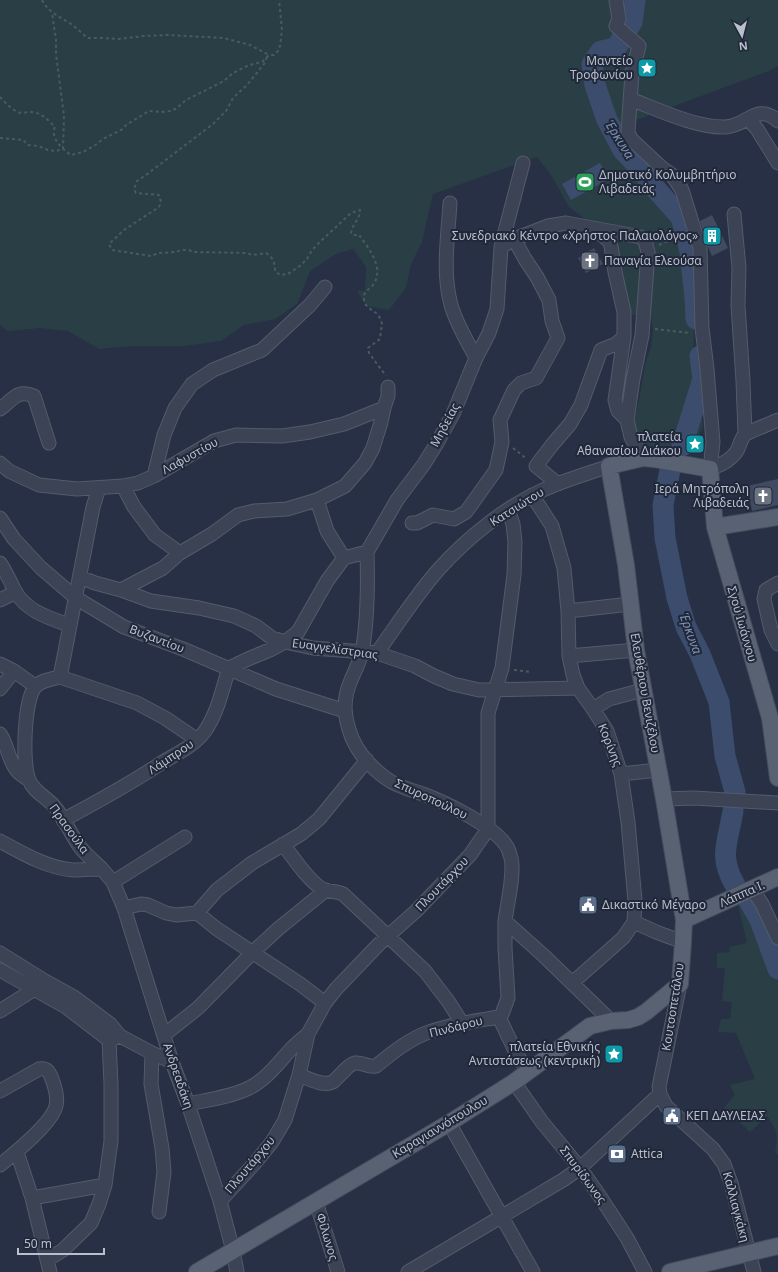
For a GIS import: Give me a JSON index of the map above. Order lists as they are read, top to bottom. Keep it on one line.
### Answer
{"streets":{"main road":["Κατσιώτου","Σγού Ιωάννου","Ελευθέριου Βενιζέλου","Λάππα Ι.","Κουτσοπετάλου","Καραγιαννόπουλου"],"street":["Μηδείας","Λαφυστίου","Βυζαντίου","Ευαγγελίστριας","Κορίνης","Λάμπρου","Σπυροπούλου","Πρασούλα","Πλουτάρχου","Πινδάρου","Ανδρεαδάκη","Σπυρίδωνος","Καλλιαγκάκη","Φίλωνος"]},"crossings":[["Μηδείας","Σπυροπούλου"],["Κατσιώτου","Σγού Ιωάννου"],["Κατσιώτου","Ευαγγελίστριας"],["Κατσιώτου","Ελευθέριου Βενιζέλου"],["Κατσιώτου","Κορίνης"],["Βυζαντίου","Λάμπρου"],["Βυζαντίου","Σπυροπούλου"],["Ευαγγελίστριας","Κορίνης"],["Ευαγγελίστριας","Σπυροπούλου"],["Ελευθέριου Βενιζέλου","Λάππα Ι."],["Ελευθέριου Βενιζέλου","Κουτσοπετάλου"],["Λάμπρου","Πρασούλα"],["Σπυροπούλου","Πλουτάρχου"],["Σπυροπούλου","Πινδάρου"],["Πρασούλα","Ανδρεαδάκη"],["Πλουτάρχου","Πινδάρου"],["Πλουτάρχου","Ανδρεαδάκη"],["Λάππα Ι.","Κουτσοπετάλου"],["Κουτσοπετάλου","Καραγιαννόπουλου"],["Κουτσοπετάλου","Καλλιαγκάκη"],["Πινδάρου","Καραγιαννόπουλου"],["Ανδρεαδάκη","Καραγιαννόπουλου"],["Καραγιαννόπουλου","Σπυρίδωνος"],["Καραγιαννόπουλου","Φίλωνος"]],"water":["Έρκυνα"],"places":{"place":["Μαντείο Τροφωνίου","πλατεία Αθανασίου Διάκου","πλατεία Εθνικής Αντιστάσεως (κεντρική)"],"sports":["Δημοτικό Κολυμβητήριο Λιβαδειάς"],"building":["Συνεδριακό Κέντρο «Χρήστος Παλαιολόγος»"],"church":["Παναγία Ελεούσα","Ιερά Μητρόπολη Λιβαδειάς"],"public building":["Δικαστικό Μέγαρο","ΚΕΠ ΔΑΥΛΕΙΑΣ"],"bank":["Attica"]},"scale_bar":"50 m","north":"bottom"}
